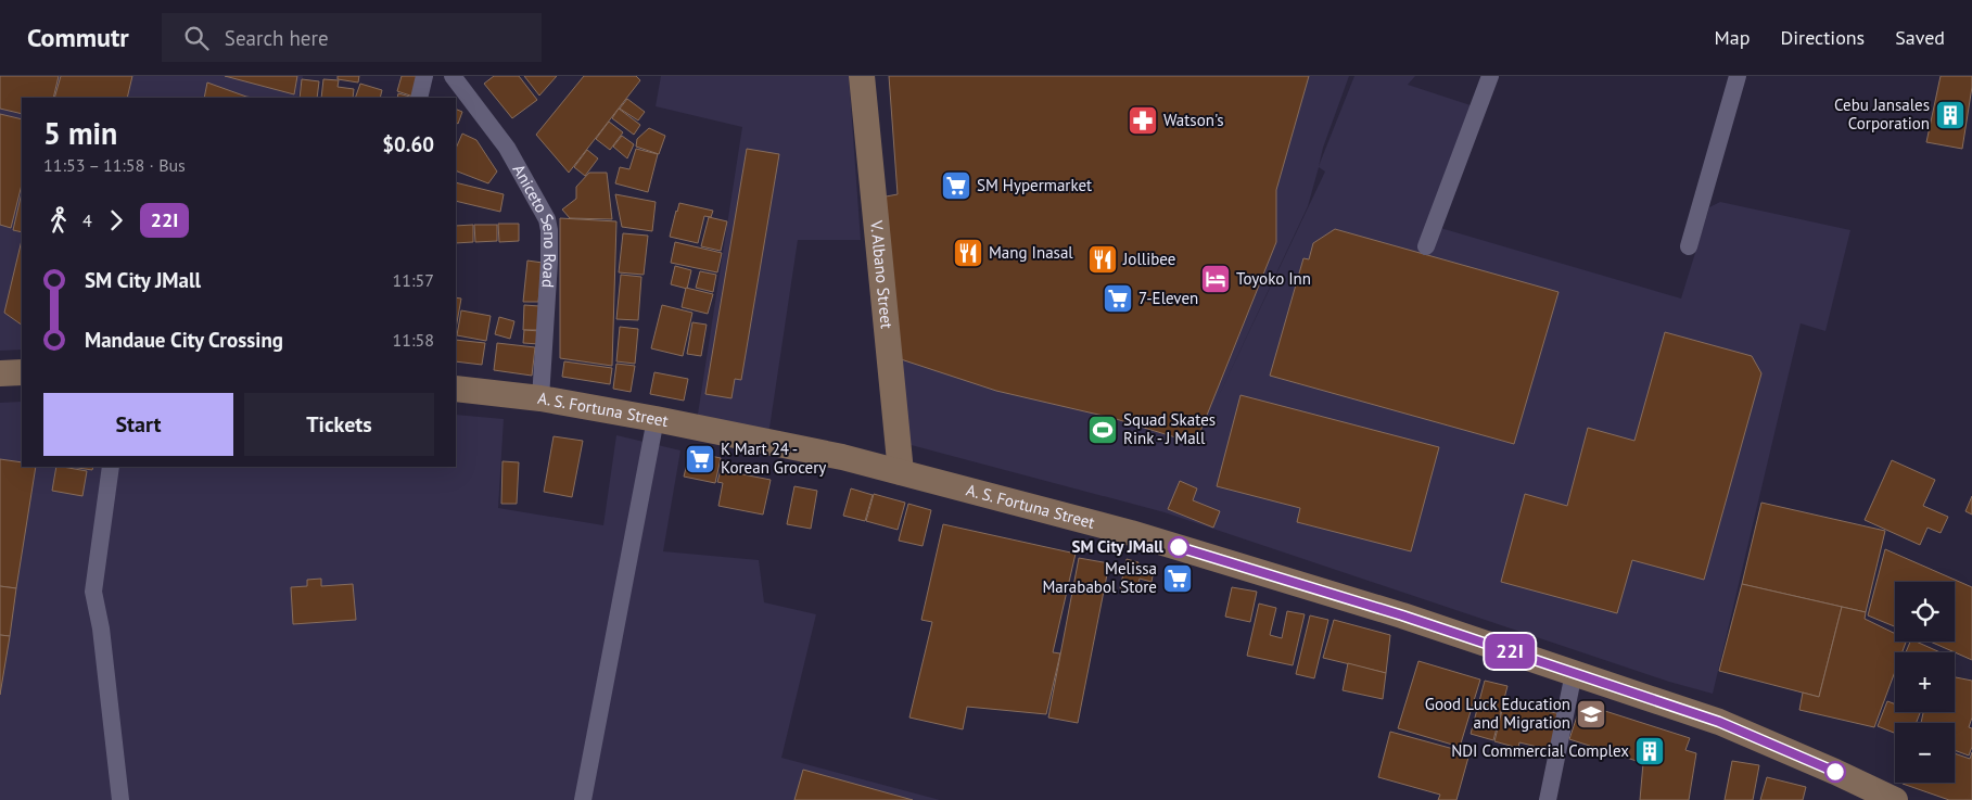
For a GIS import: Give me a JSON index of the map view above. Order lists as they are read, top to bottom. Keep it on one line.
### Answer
{"streets":{"main road":["V. Albano Street","A. S. Fortuna Street"],"street":["Aniceto Seno Road"]},"crossings":[["Aniceto Seno Road","A. S. Fortuna Street"],["V. Albano Street","A. S. Fortuna Street"]],"places":{"building":["Cebu Jansales Corporation","NDI Commercial Complex"],"pharmacy":["Watson's"],"supermarket":["SM Hypermarket","7-Eleven","K Mart 24 - Korean Grocery","Melissa Marababol Store"],"restaurant":["Mang Inasal","Jollibee"],"hotel":["Toyoko Inn"],"sports":["Squad Skates Rink - J Mall"],"other":["SM City JMall"],"school or university":["Good Luck Education and Migration"]},"lines":["bus line 22I"],"page":{"header":"Commutr","search":"Search here","nav":["Map","Directions","Saved"],"on_map":"22I","heading":["5 min","11:53 – 11:58 · Bus","$0.60"],"legs":["4","22I"],"list":[{"name":"SM City JMall","value":"11:57"},{"name":"Mandaue City Crossing","value":"11:58"}],"buttons":["Start","Tickets"],"map_buttons":["+","−"]}}
